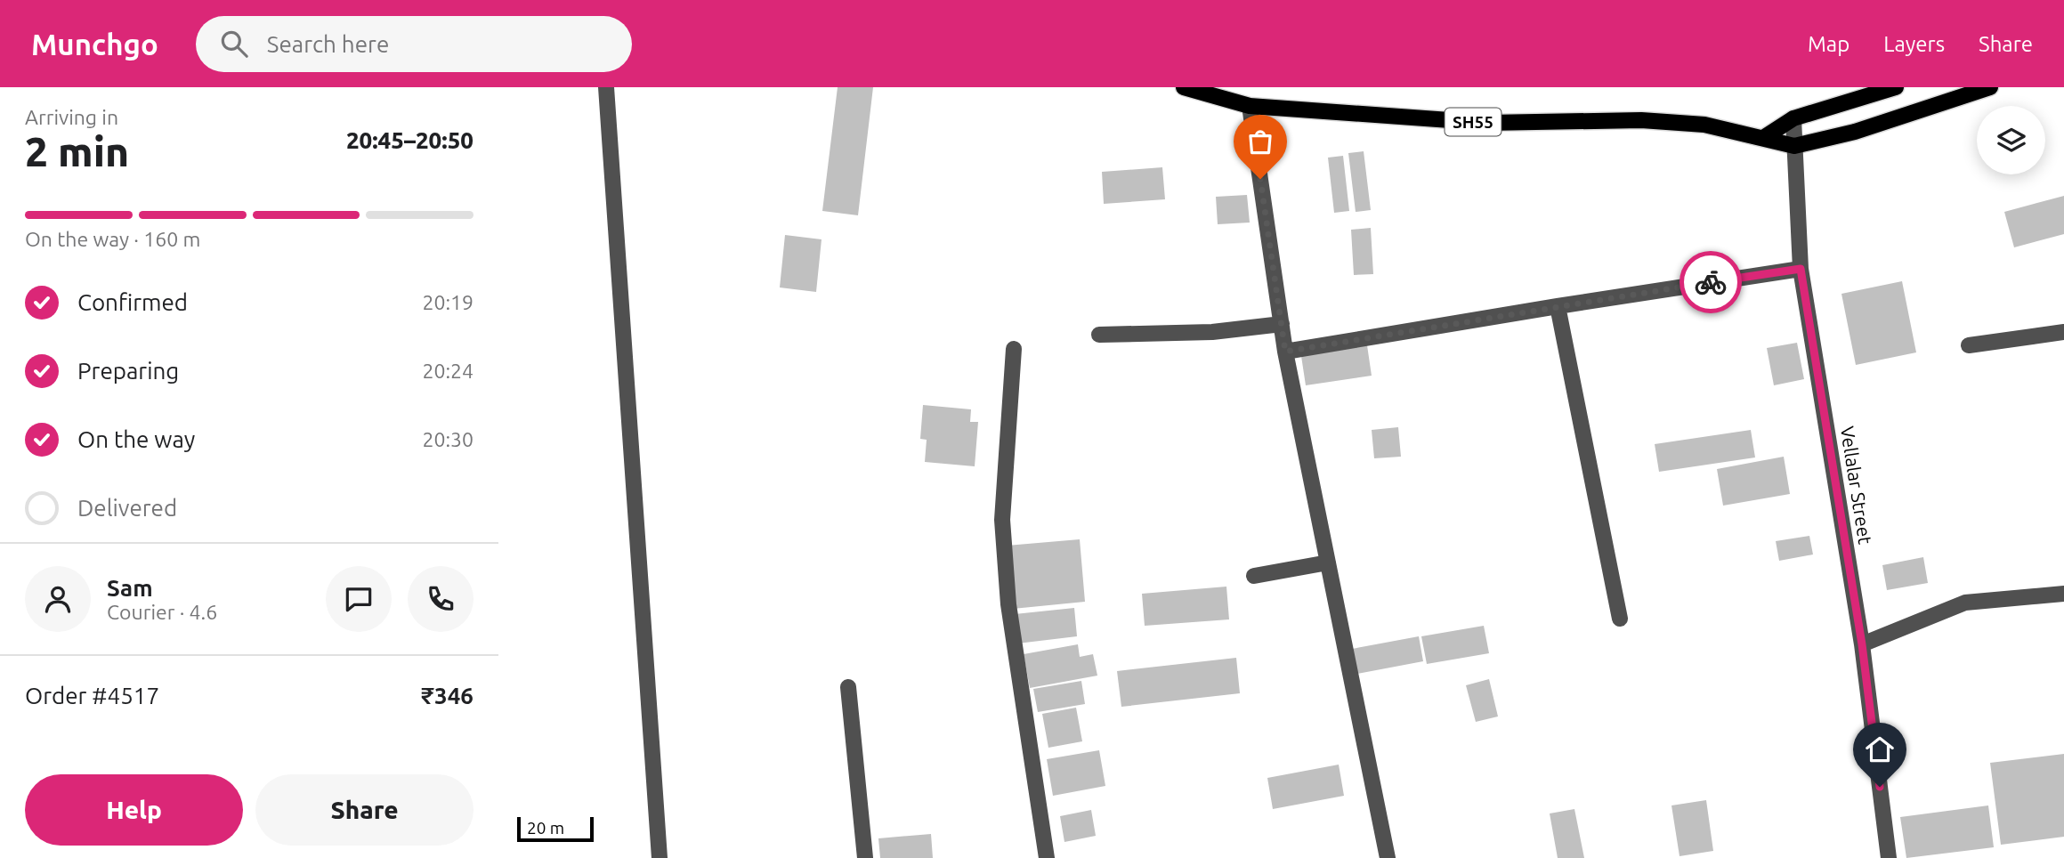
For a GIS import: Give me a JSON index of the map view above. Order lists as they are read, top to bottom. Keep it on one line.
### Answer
{"streets":{"main road":["SH55"],"street":["Vellalar Street"]},"crossings":[["SH55","Vellalar Street"]],"scale_bar":"20 m","page":{"header":"Munchgo","search":"Search here","nav":["Map","Layers","Share"],"heading":["2 min","Arriving in","20:45–20:50"],"panel":["Sam","Courier · 4.6","Order #4517","₹346"],"bar":"On the way · 160 m","list":[["Confirmed","20:19"],["Preparing","20:24"],["On the way","20:30"],"Delivered"],"buttons":["Help","Share"],"scale":"20 m"}}
